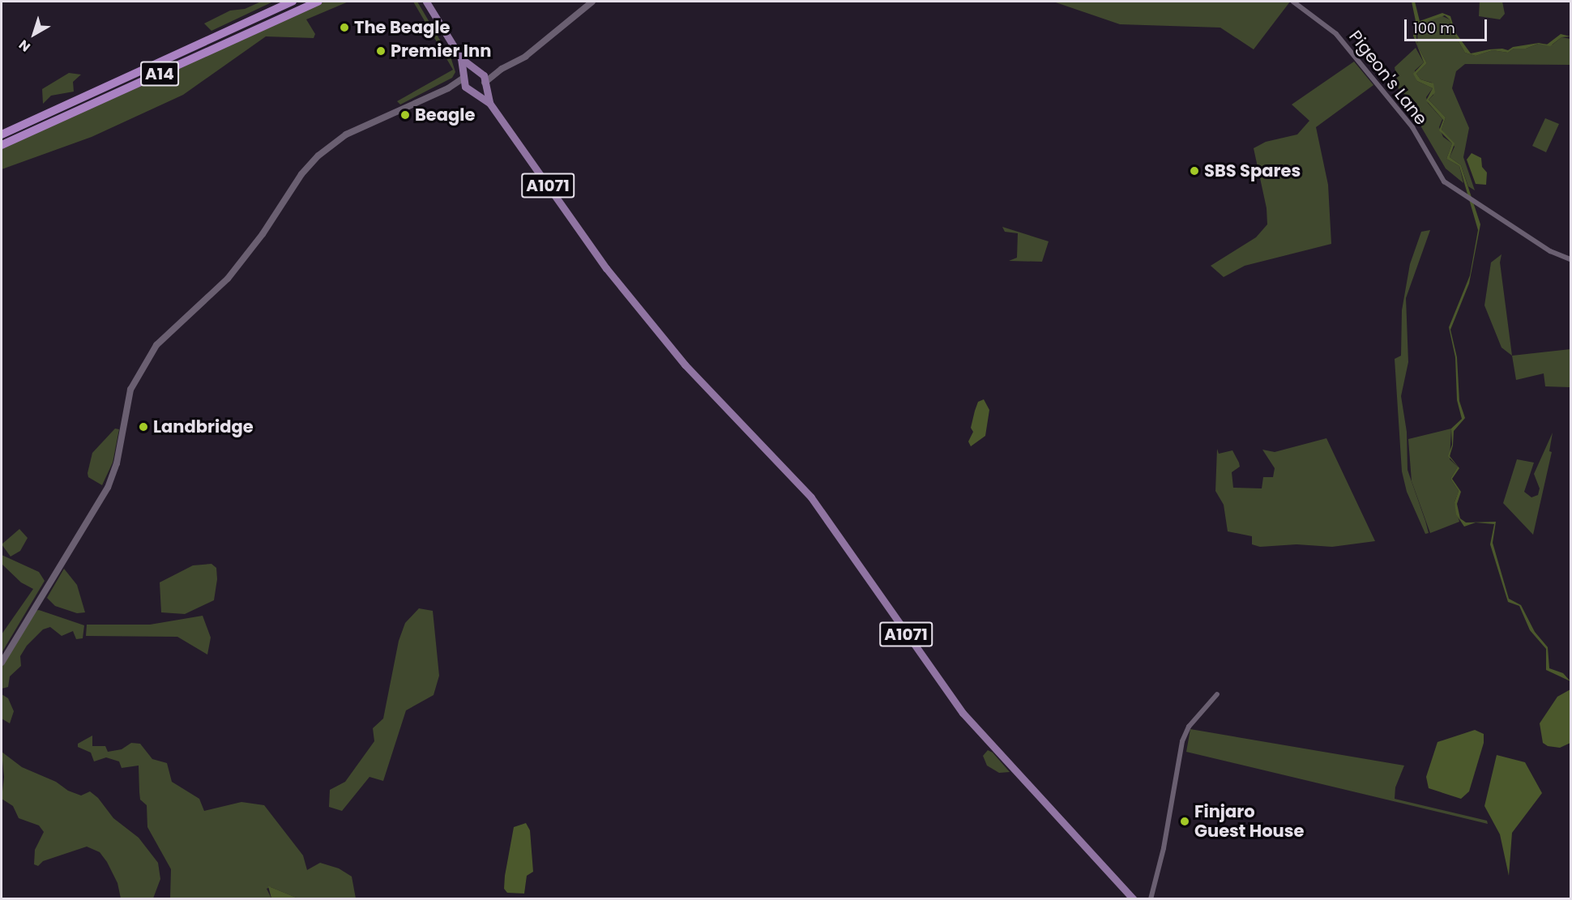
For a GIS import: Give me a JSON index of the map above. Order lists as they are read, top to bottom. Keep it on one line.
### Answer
{"streets":{"highway":["A14"],"main road":["A1071"],"street":["Pigeon's Lane"]},"places":["The Beagle","Premier Inn","Beagle","SBS Spares","Landbridge","Finjaro Guest House"],"scale_bar":"100 m","north":"bottom left"}
